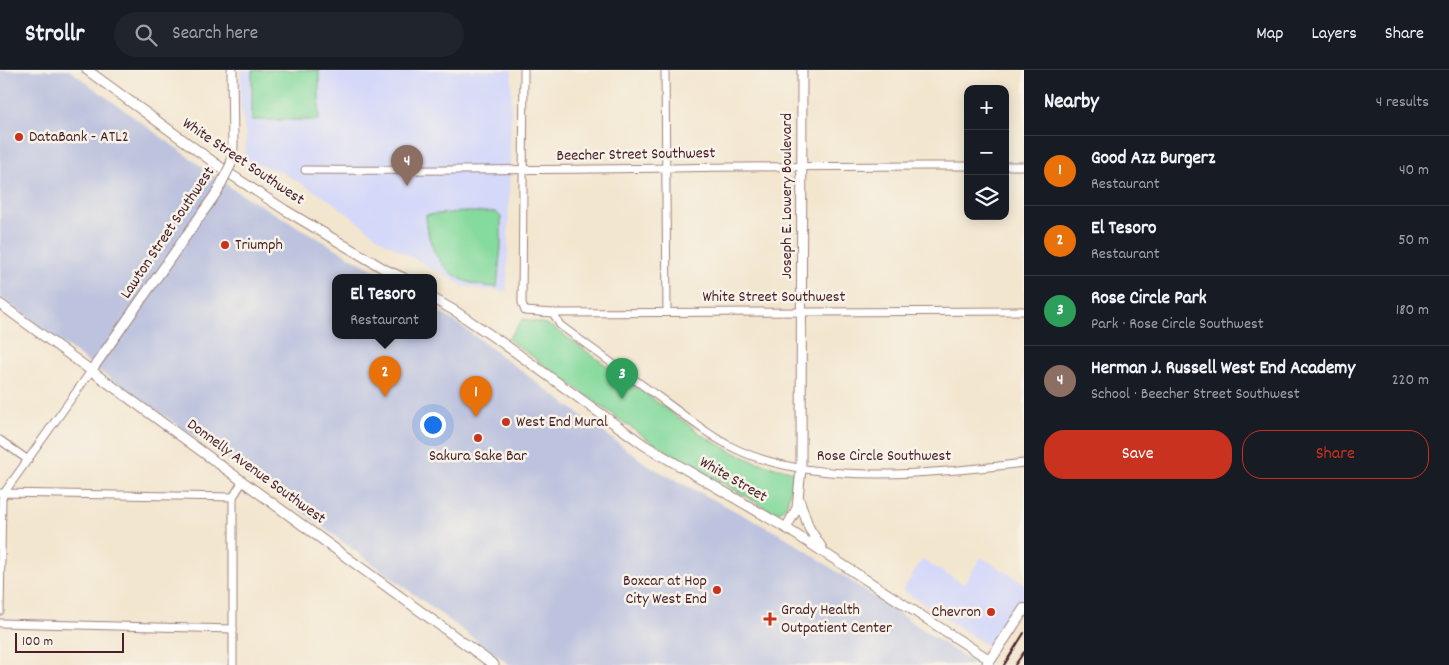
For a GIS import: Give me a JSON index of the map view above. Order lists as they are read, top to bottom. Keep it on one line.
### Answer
{"streets":{"street":["Beecher Street Southwest","White Street Southwest","Joseph E. Lowery Boulevard","Lawton Street Southwest","Rose Circle Southwest","Donnelly Avenue Southwest","White Street"]},"crossings":[["Beecher Street Southwest","White Street Southwest"],["Beecher Street Southwest","Joseph E. Lowery Boulevard"],["White Street Southwest","Joseph E. Lowery Boulevard"],["White Street Southwest","Rose Circle Southwest"],["Joseph E. Lowery Boulevard","Rose Circle Southwest"],["Joseph E. Lowery Boulevard","White Street"],["Lawton Street Southwest","Donnelly Avenue Southwest"]],"places":{"other":["DataBank - ATL2","Triumph","West End Mural","Sakura Sake Bar","Boxcar at Hop City West End","Chevron"],"health":["Grady Health Outpatient Center"]},"scale_bar":"100 m","page":{"header":"Strollr","search":"Search here","nav":["Map","Layers","Share"],"heading":["Nearby","4 results"],"map_buttons":["+","−"],"list":[{"mark":"1","name":"Good Azz Burgerz","note":"Restaurant","value":"40 m"},{"mark":"2","name":"El Tesoro","note":"Restaurant","value":"50 m"},{"mark":"3","name":"Rose Circle Park","note":"Park · Rose Circle Southwest","value":"180 m"},{"mark":"4","name":"Herman J. Russell West End Academy","note":"School · Beecher Street Southwest","value":"220 m"}],"pins":["4","2","3","1"],"popup":["El Tesoro","Restaurant"],"buttons":["Save","Share"],"scale":"100 m"}}
